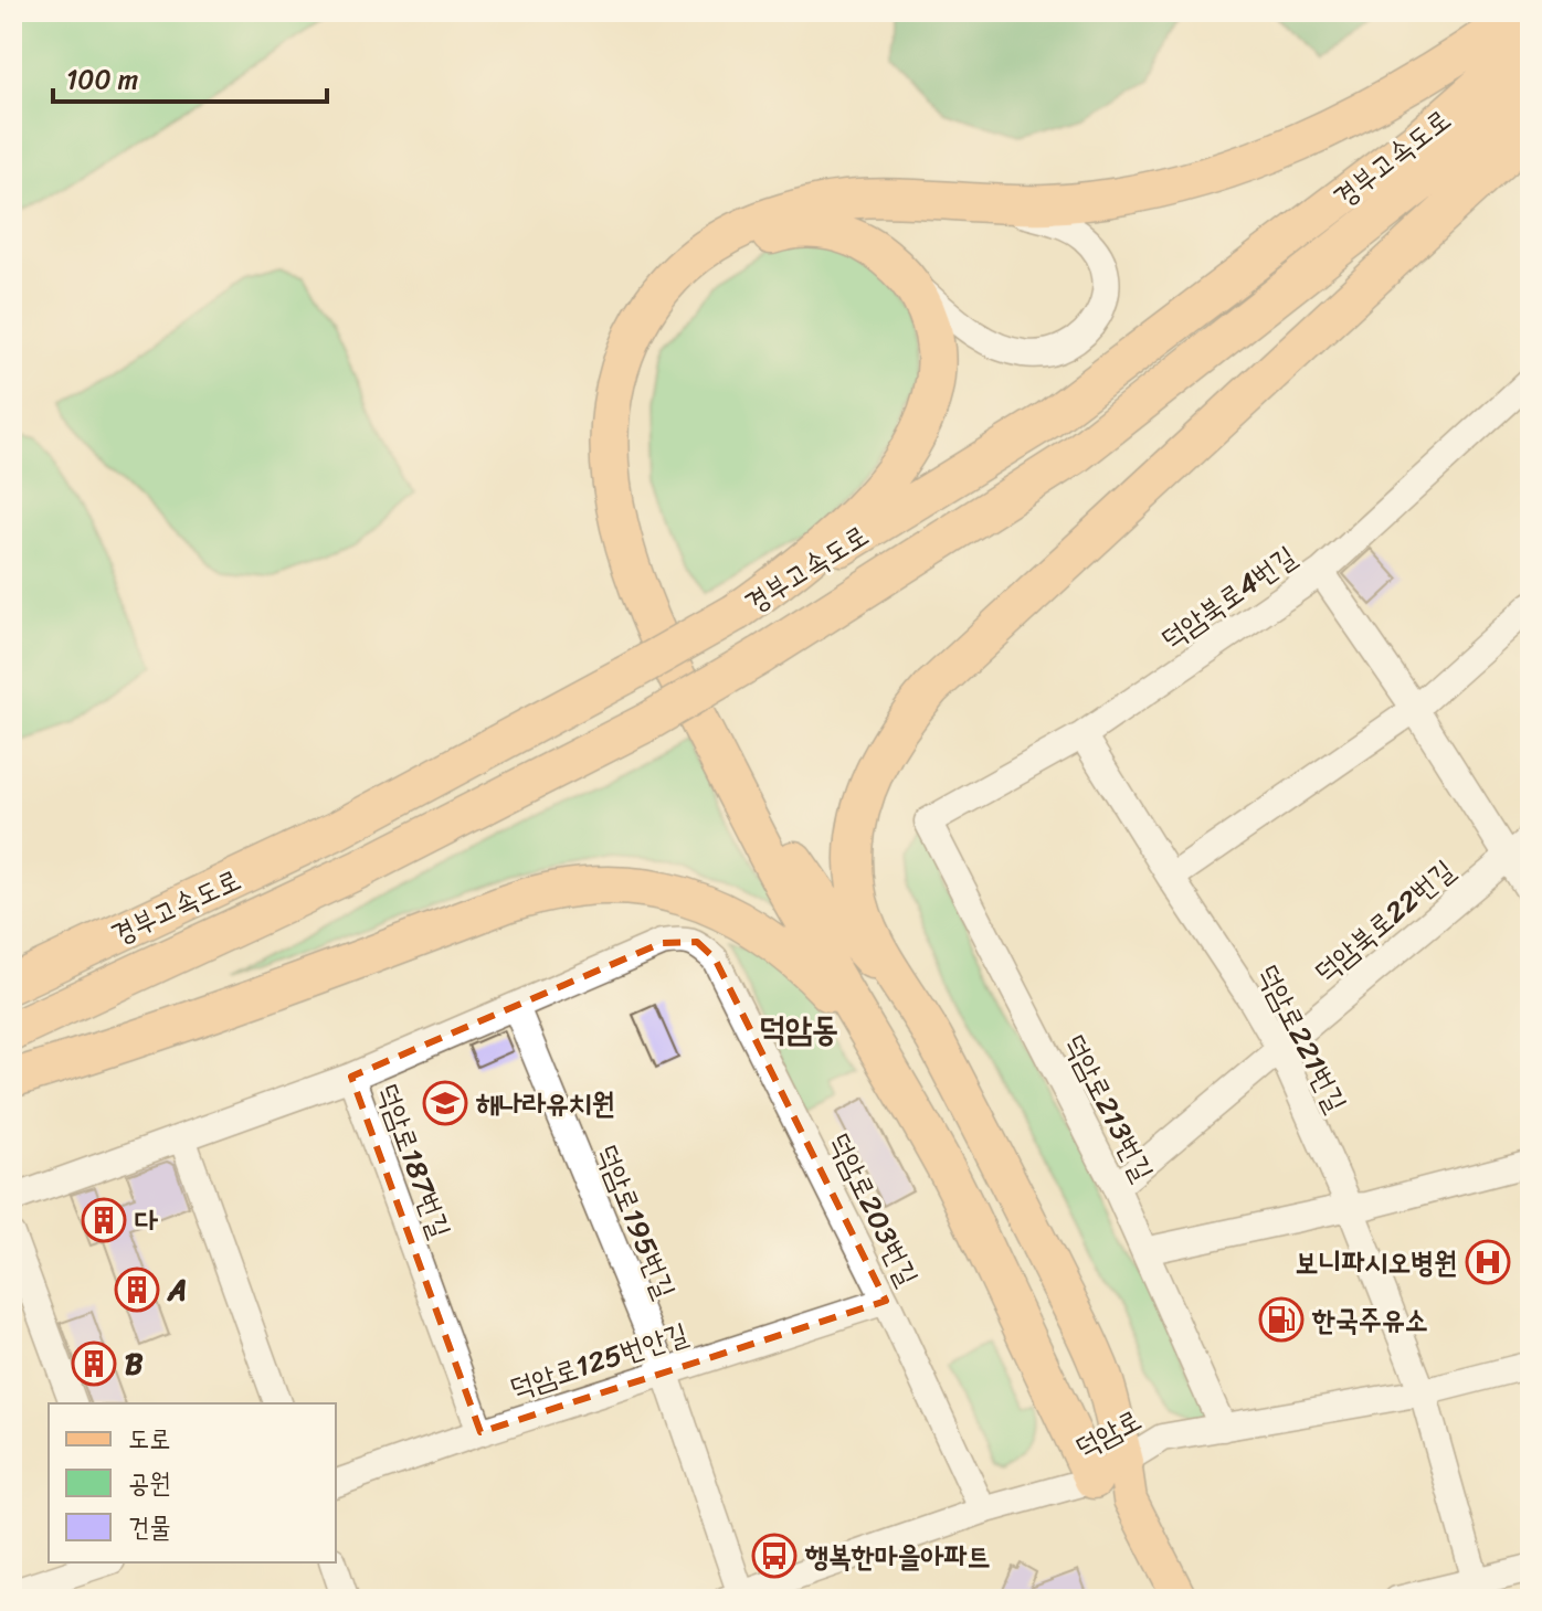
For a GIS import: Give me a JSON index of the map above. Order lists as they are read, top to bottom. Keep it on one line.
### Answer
{"streets":{"highway":["경부고속도로"],"street":["덕암북로4번길","덕암북로22번길","덕암로221번길","덕암로213번길","덕암로187번길","덕암로203번길","덕암로195번길","덕암로125번안길","덕암로"]},"crossings":[["덕암북로4번길","덕암로221번길"],["덕암북로4번길","덕암로213번길"],["덕암북로22번길","덕암로221번길"],["덕암북로22번길","덕암로213번길"],["덕암로221번길","덕암로"],["덕암로213번길","덕암로"],["덕암로187번길","덕암로203번길"],["덕암로187번길","덕암로195번길"],["덕암로187번길","덕암로125번안길"],["덕암로203번길","덕암로195번길"],["덕암로203번길","덕암로125번안길"],["덕암로203번길","덕암로"],["덕암로195번길","덕암로125번안길"],["덕암로195번길","덕암로"]],"districts":["덕암동"],"places":{"school or university":["해나라유치원"],"building":["다","A","B"],"hospital":["보니파시오병원"],"fuel station":["한국주유소"],"bus stop":["행복한마을아파트"]},"legend":["도로","공원","건물"],"scale_bar":"100 m"}
